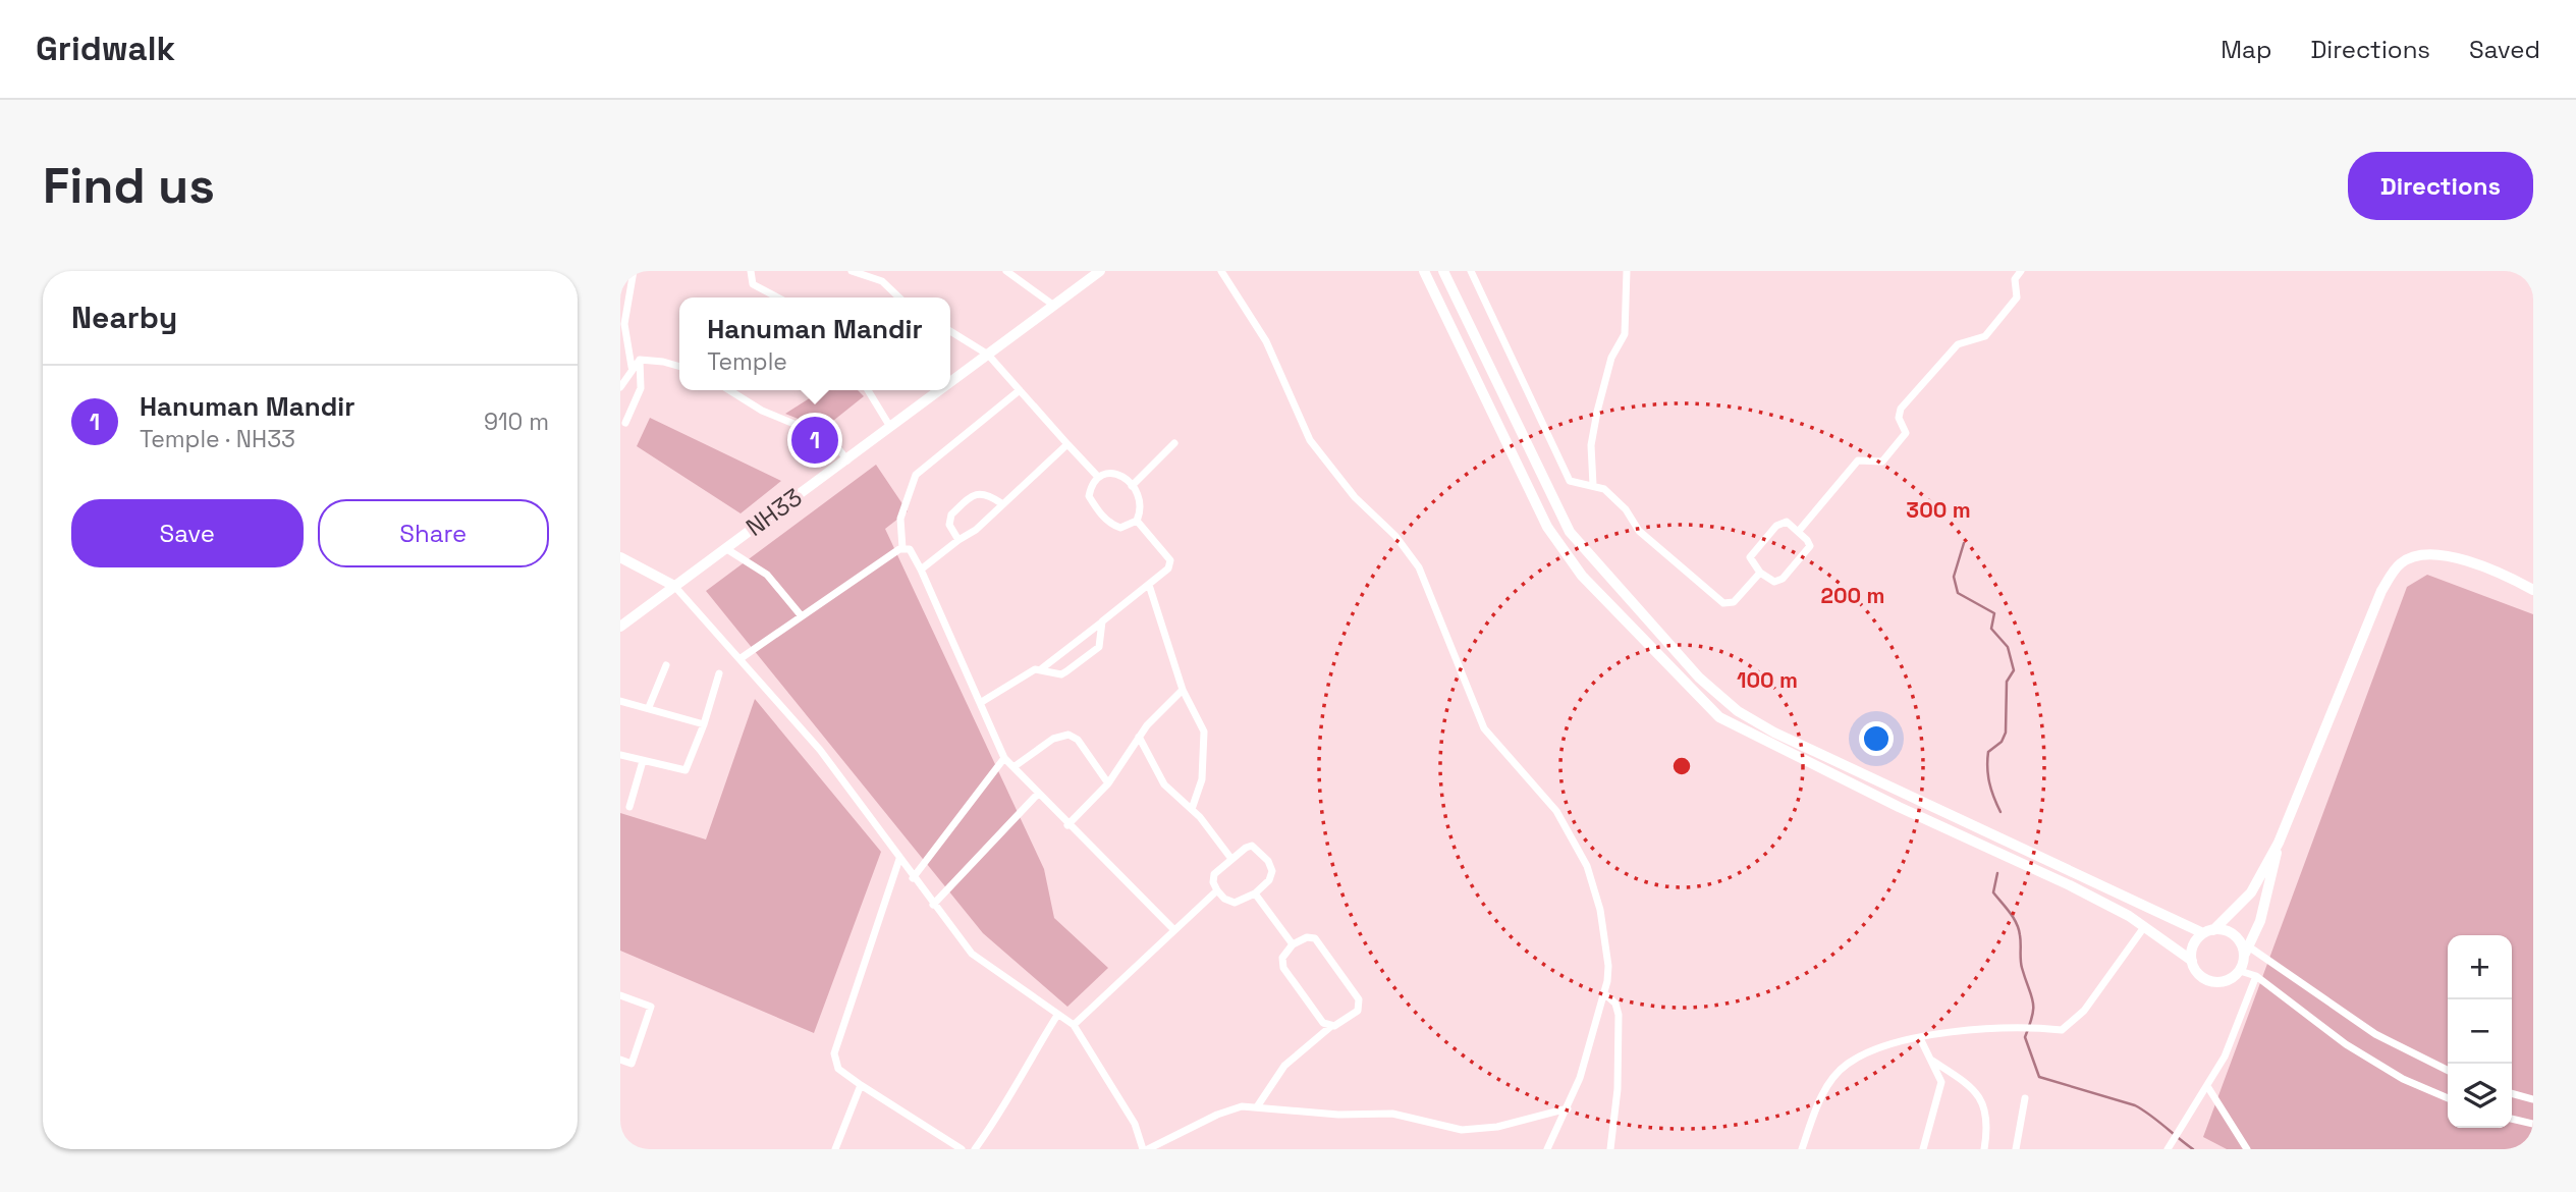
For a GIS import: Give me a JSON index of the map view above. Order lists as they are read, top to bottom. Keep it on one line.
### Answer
{"streets":{"main road":["NH33"]},"page":{"header":"Gridwalk","nav":["Map","Directions","Saved"],"buttons":["Directions",["Save","Share"]],"title":"Find us","heading":"Nearby","popup":["Hanuman Mandir","Temple"],"list":[{"mark":"1","name":"Hanuman Mandir","note":"Temple · NH33","value":"910 m"}],"pins":"1","map_buttons":["+","−"]},"rings":["300 m","200 m","100 m"]}
